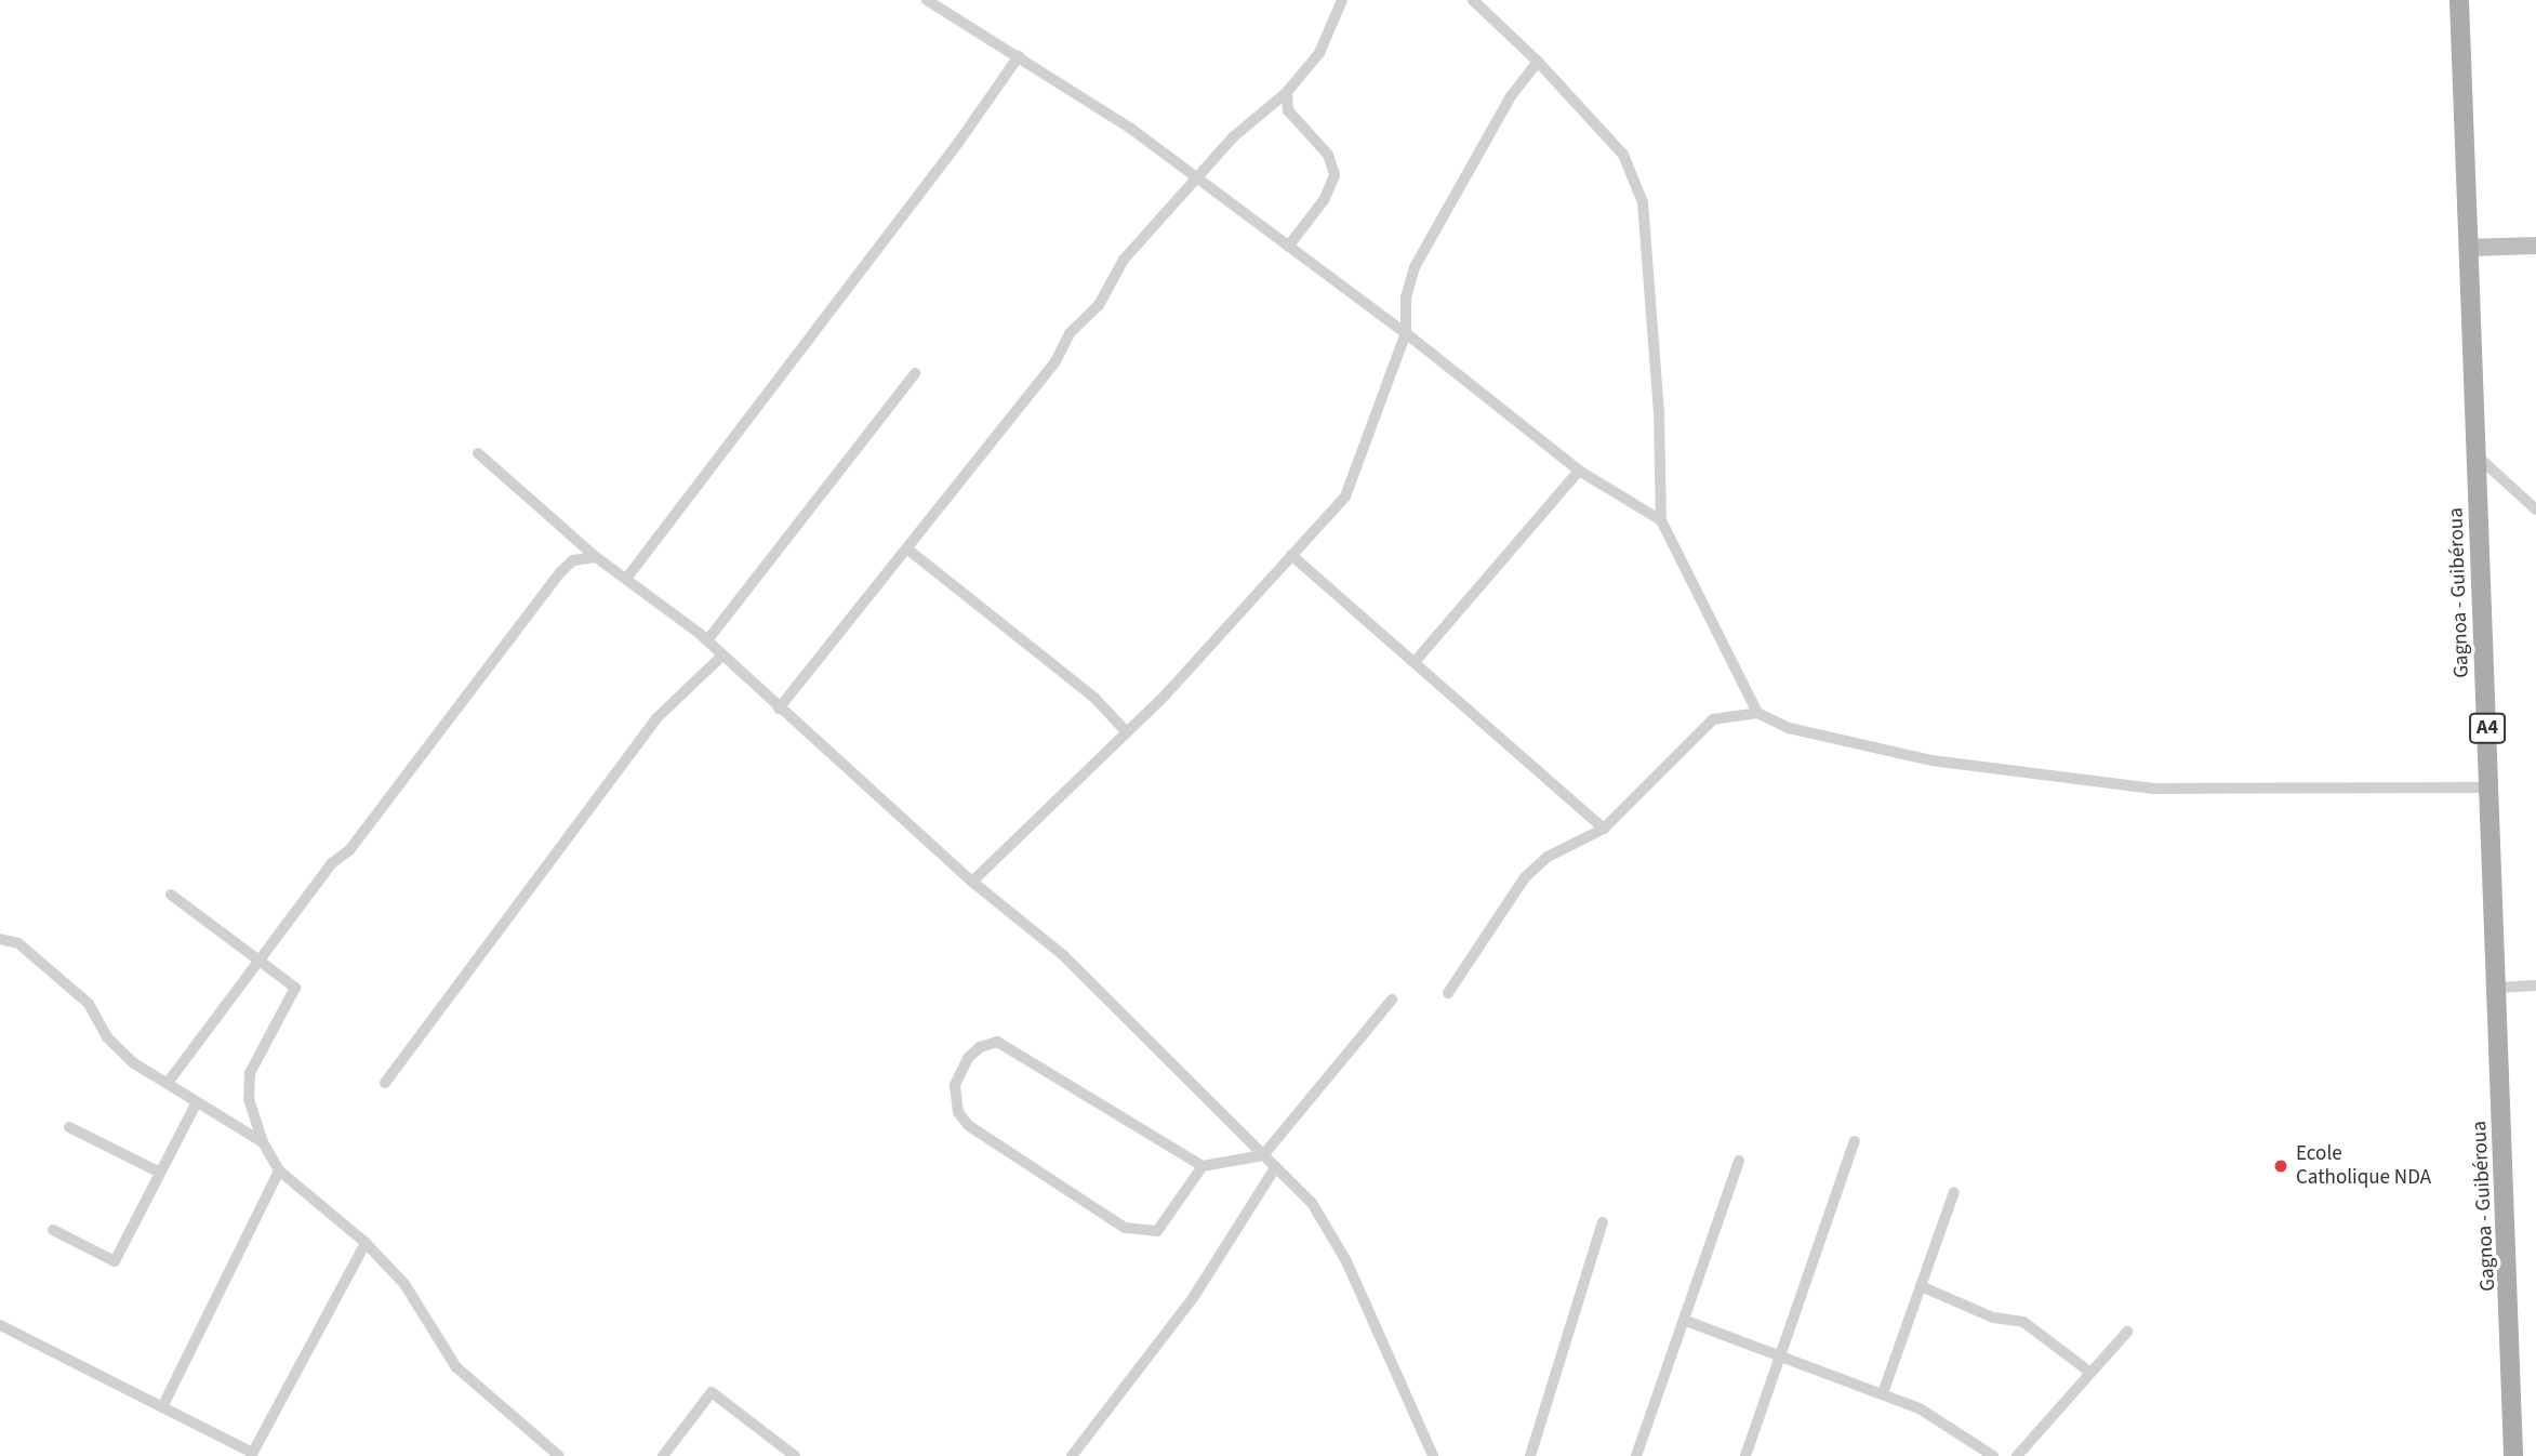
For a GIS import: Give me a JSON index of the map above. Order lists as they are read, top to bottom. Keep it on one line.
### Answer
{"streets":{"main road":["Gagnoa - Guibéroua","A4"]},"places":["Ecole Catholique NDA"]}
